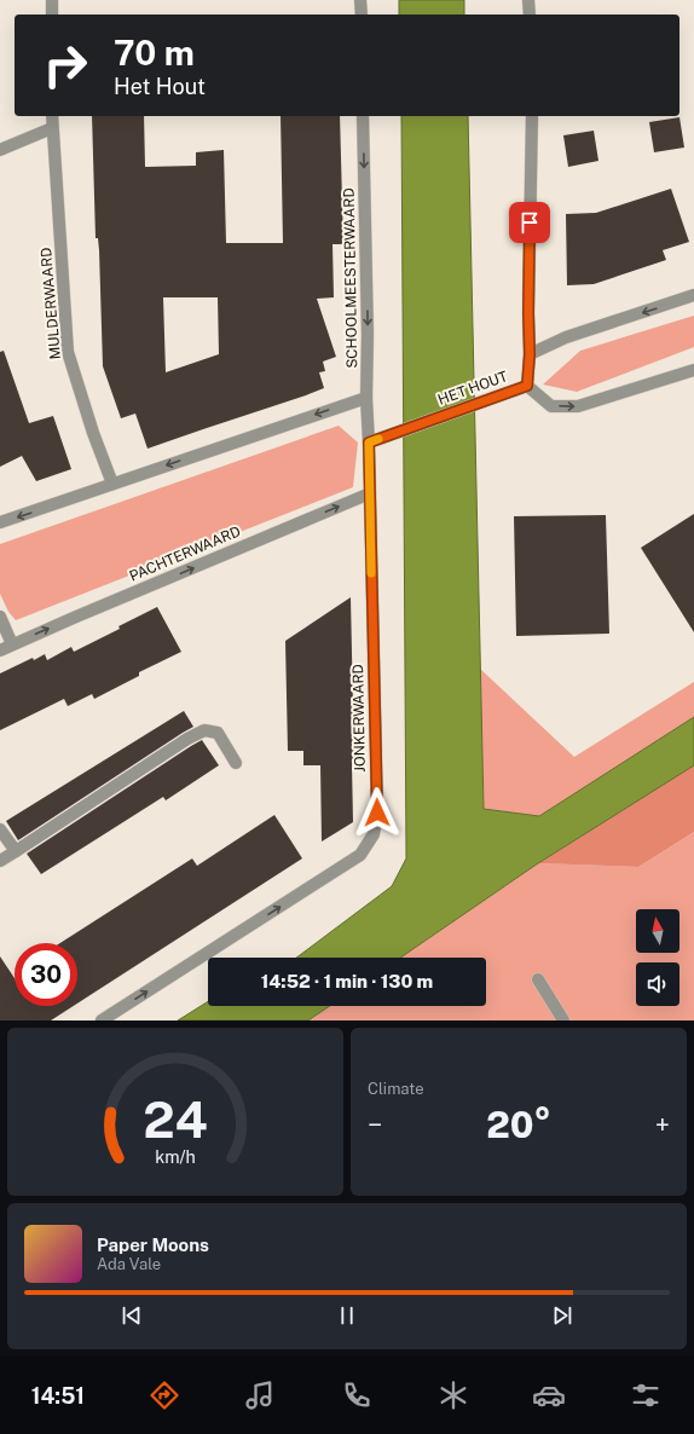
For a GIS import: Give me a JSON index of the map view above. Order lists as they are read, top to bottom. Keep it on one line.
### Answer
{"streets":{"street":["SCHOOLMEESTERWAARD","MULDERWAARD","HET HOUT","PACHTERWAARD","JONKERWAARD"]},"crossings":[["SCHOOLMEESTERWAARD","HET HOUT"],["SCHOOLMEESTERWAARD","JONKERWAARD"],["HET HOUT","JONKERWAARD"],["PACHTERWAARD","JONKERWAARD"]],"one_way":["SCHOOLMEESTERWAARD","JONKERWAARD"],"north":"top","page":{"turn":["70 m","Het Hout"],"limit":"30","trip":"14:52 · 1 min · 130 m","tile":"Climate","heat":["−","20°","+"],"song":["Paper Moons","Ada Vale"],"tabs":"14:51","gauge":["24","km/h"]}}
